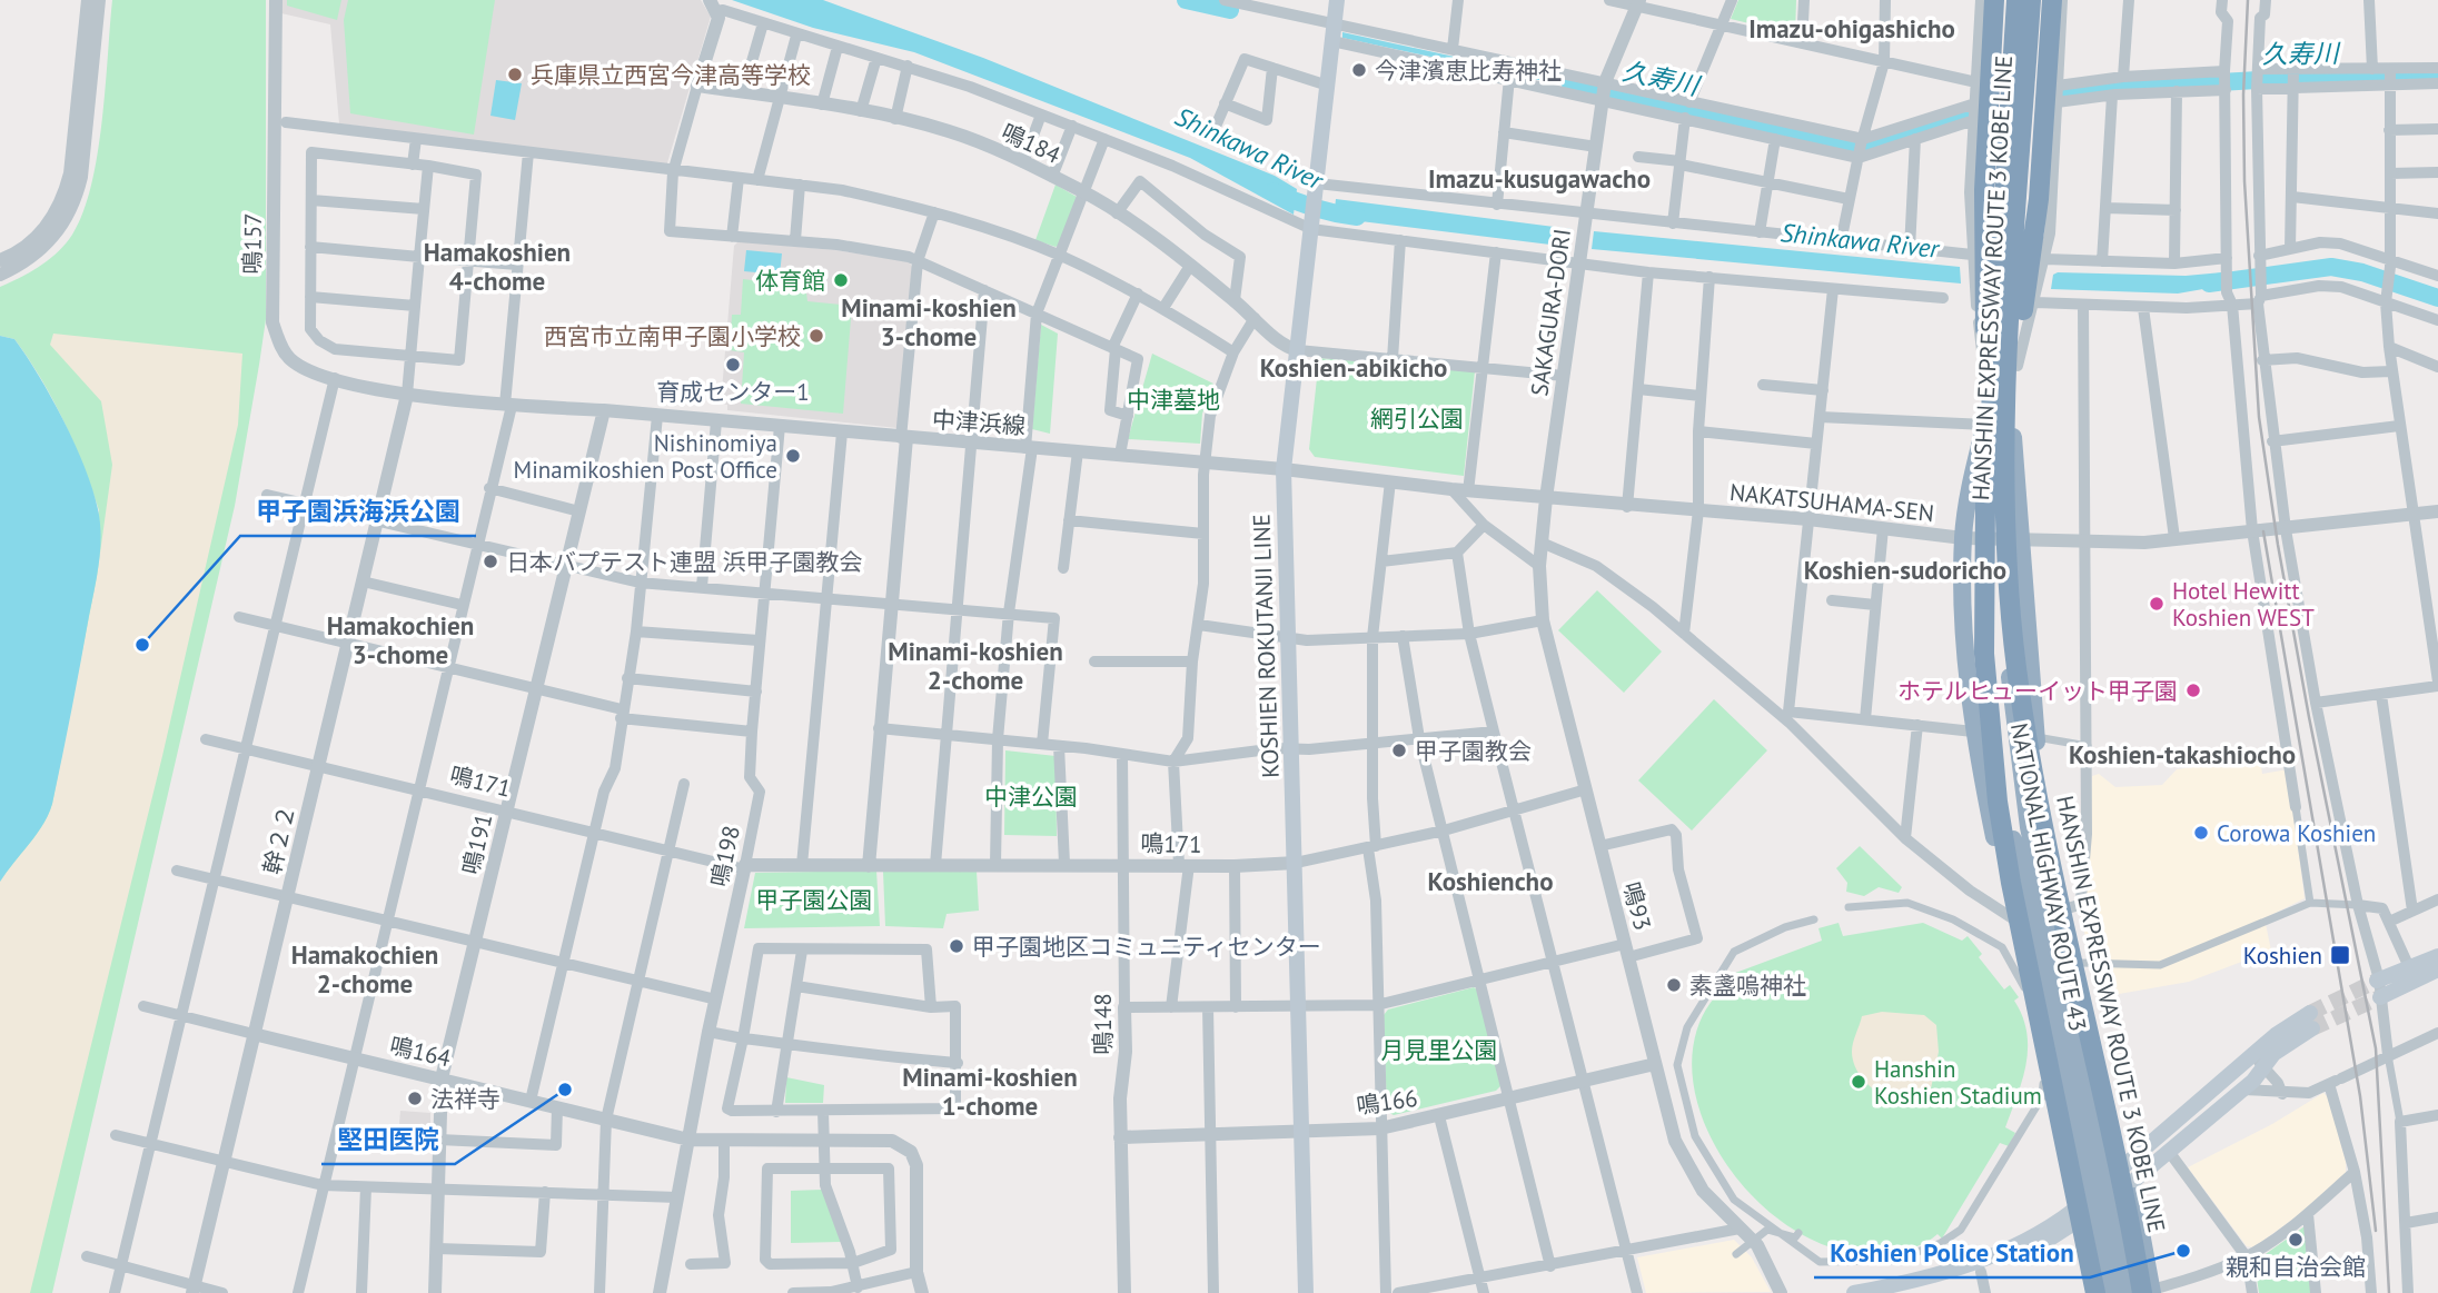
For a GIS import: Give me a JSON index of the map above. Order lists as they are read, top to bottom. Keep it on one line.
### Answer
{"streets":{"highway":["HANSHIN EXPRESSWAY ROUTE 3 KOBE LINE","NATIONAL HIGHWAY ROUTE 43"],"main road":["KOSHIEN ROKUTANJI LINE"],"street":["鳴184","鳴157","SAKAGURA-DORI","中津浜線","NAKATSUHAMA-SEN","鳴171","幹２２","鳴191","鳴198","鳴93","鳴148","鳴164","鳴166"]},"crossings":[["鳴184","KOSHIEN ROKUTANJI LINE"],["鳴157","中津浜線"],["鳴157","幹２２"],["SAKAGURA-DORI","中津浜線"],["SAKAGURA-DORI","NAKATSUHAMA-SEN"],["SAKAGURA-DORI","鳴93"],["中津浜線","NAKATSUHAMA-SEN"],["中津浜線","KOSHIEN ROKUTANJI LINE"],["中津浜線","幹２２"],["中津浜線","鳴191"],["中津浜線","鳴198"],["中津浜線","鳴93"],["NAKATSUHAMA-SEN","NATIONAL HIGHWAY ROUTE 43"],["NAKATSUHAMA-SEN","鳴93"],["KOSHIEN ROKUTANJI LINE","鳴171"],["KOSHIEN ROKUTANJI LINE","鳴166"],["鳴171","幹２２"],["鳴171","鳴191"],["鳴171","鳴198"],["鳴171","鳴93"],["鳴171","鳴148"],["幹２２","鳴164"],["鳴191","鳴164"],["鳴198","鳴164"],["鳴93","鳴166"],["鳴148","鳴166"]],"districts":["Imazu-ohigashicho","Imazu-kusugawacho","Hamakoshien 4-chome","Minami-koshien 3-chome","Koshien-abikicho","Koshien-sudoricho","Hamakochien 3-chome","Minami-koshien 2-chome","Koshien-takashiocho","Koshiencho","Hamakochien 2-chome","Minami-koshien 1-chome"],"water":["久寿川","Shinkawa River"],"parks":["中津墓地","網引公園","中津公園","甲子園公園","月見里公園"],"places":{"other":["今津濱恵比寿神社","兵庫県立西宮今津高等学校","体育館","西宮市立南甲子園小学校","育成センター1","Nishinomiya Minamikoshien Post Office","日本バプテスト連盟 浜甲子園教会","Hotel Hewitt Koshien WEST","甲子園浜海浜公園","ホテルヒューイット甲子園","甲子園教会","Corowa Koshien","甲子園地区コミュニティセンター","素盞嗚神社","Hanshin Koshien Stadium","堅田医院","法祥寺","親和自治会館","Koshien Police Station"],"transit":["Koshien"]}}
